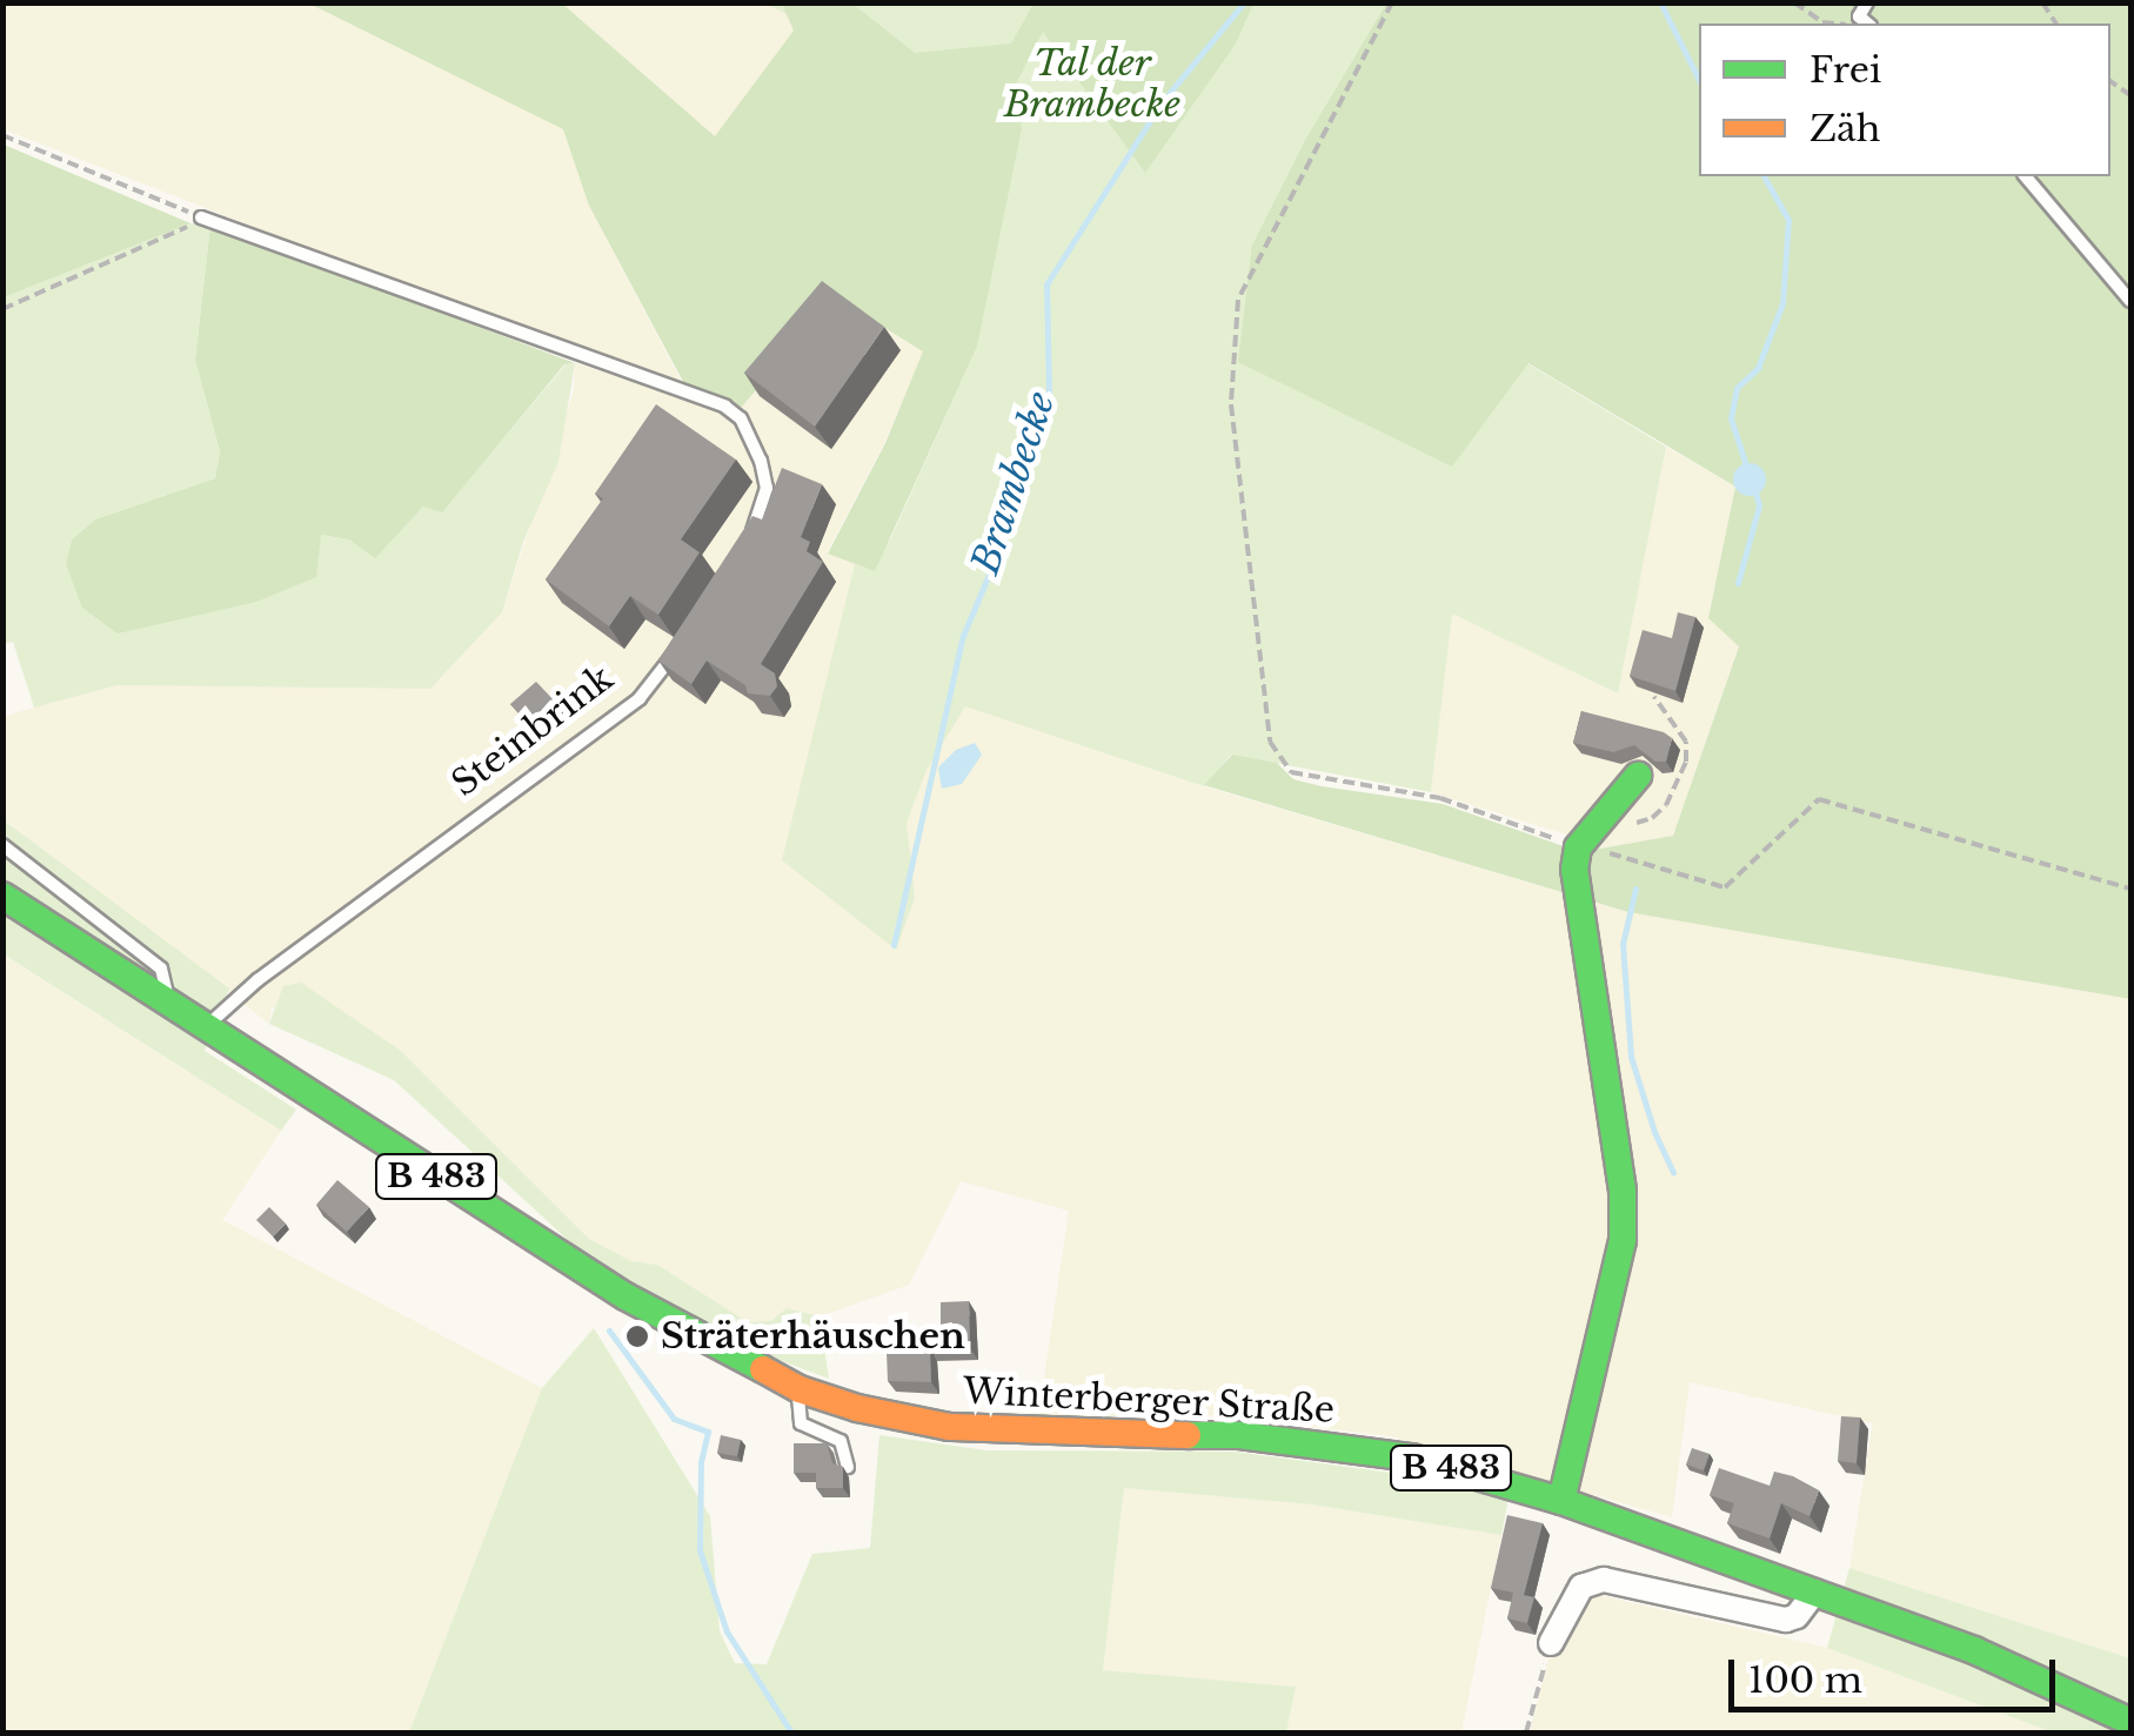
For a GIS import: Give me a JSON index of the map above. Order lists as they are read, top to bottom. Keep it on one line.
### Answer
{"streets":{"main road":["B 483","Winterberger Straße"],"lane":["Steinbrink"]},"crossings":[["Steinbrink","B 483"],["Steinbrink","Winterberger Straße"],["B 483","Winterberger Straße"]],"water":["Brambecke"],"parks":["Tal der Brambecke"],"places":["Sträterhäuschen"],"legend":["Frei","Zäh"],"scale_bar":"100 m"}
